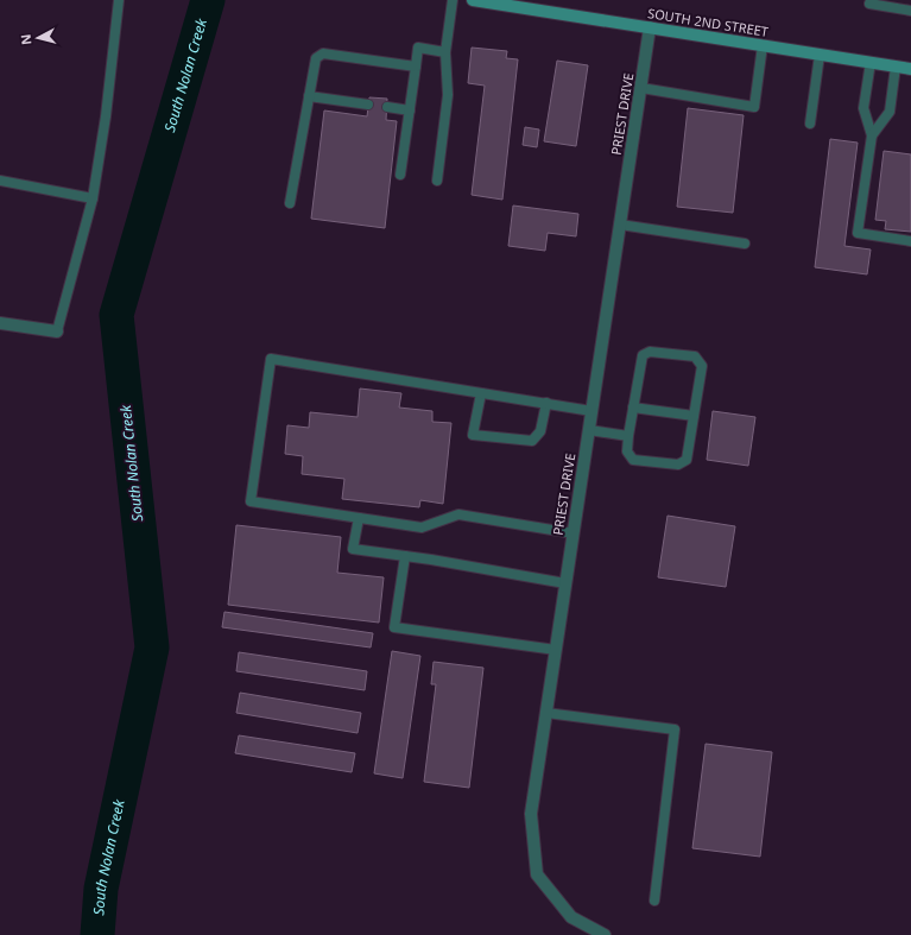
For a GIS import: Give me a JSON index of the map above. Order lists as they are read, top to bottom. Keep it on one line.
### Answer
{"streets":{"street":["SOUTH 2ND STREET","PRIEST DRIVE"]},"crossings":[["SOUTH 2ND STREET","PRIEST DRIVE"]],"water":["South Nolan Creek"],"north":"left"}
